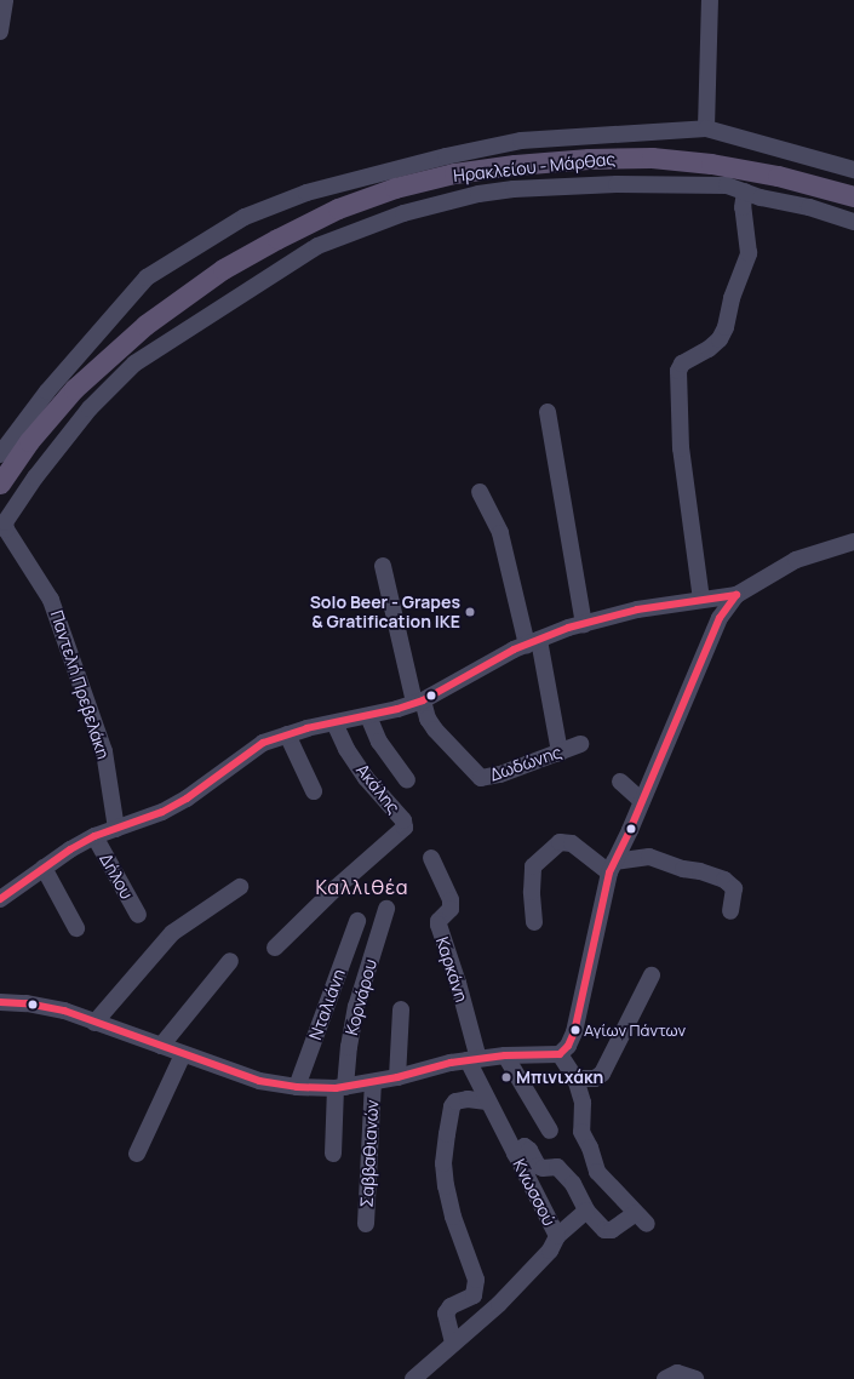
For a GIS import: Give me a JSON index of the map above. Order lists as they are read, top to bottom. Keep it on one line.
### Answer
{"streets":{"main road":["Ηρακλείου - Μάρθας"],"street":["Παντελή Πρεβελάκη","Δωδώνης","Ακάλης","Δήλου","Καρκάνη","Κορνάρου","Νταλιάνη","Σαββαθιανών","Κνωσσού"]},"crossings":[["Καρκάνη","Κνωσσού"]],"districts":["Καλλιθέα"],"places":["Solo Beer - Grapes & Gratification IKE","Αγίων Πάντων","Μπινιχάκη"]}
